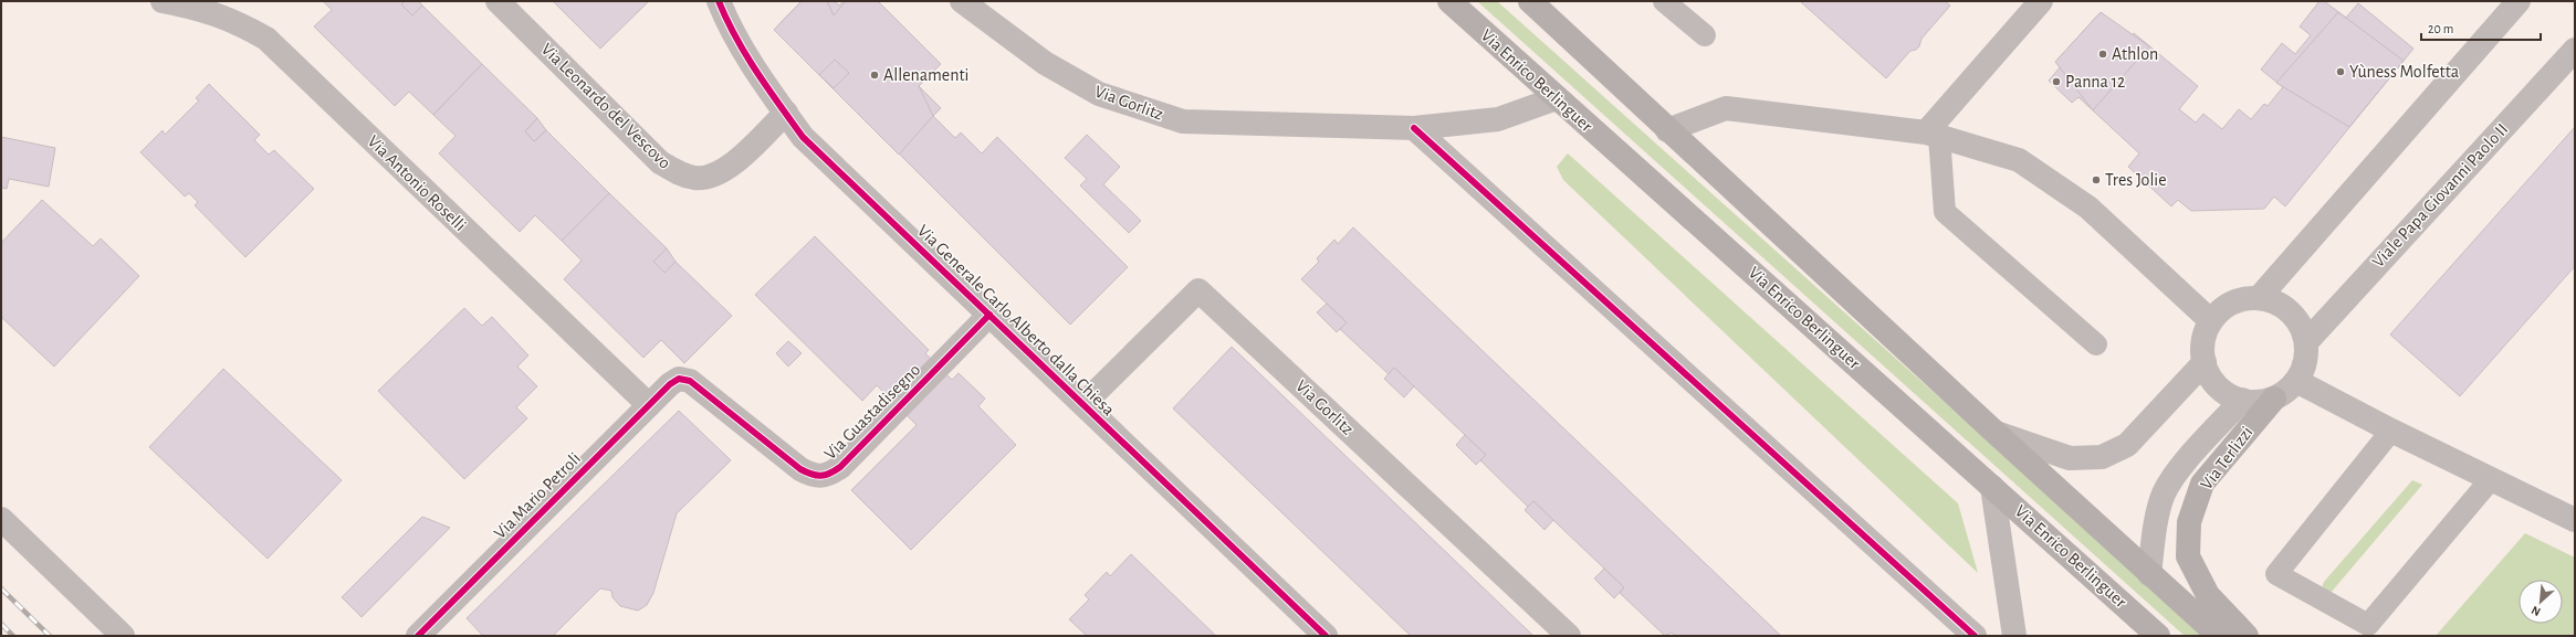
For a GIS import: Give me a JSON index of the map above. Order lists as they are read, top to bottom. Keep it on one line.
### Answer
{"streets":{"main road":["Via Enrico Berlinguer","Via Terlizzi"],"street":["Via Gorlitz","Via Leonardo del Vescovo","Via Antonio Roselli","Viale Papa Giovanni Paolo II","Via Generale Carlo Alberto dalla Chiesa","Via Guastadisegno","Via Mario Petroli"]},"crossings":[["Via Enrico Berlinguer","Via Gorlitz"],["Via Gorlitz","Via Generale Carlo Alberto dalla Chiesa"],["Via Leonardo del Vescovo","Via Generale Carlo Alberto dalla Chiesa"],["Via Antonio Roselli","Via Mario Petroli"],["Viale Papa Giovanni Paolo II","Via Terlizzi"],["Via Generale Carlo Alberto dalla Chiesa","Via Guastadisegno"],["Via Guastadisegno","Via Mario Petroli"]],"places":["Athlon","Yùness Molfetta","Allenamenti","Panna 12","Tres Jolie"],"scale_bar":"20 m","north":"bottom left"}
